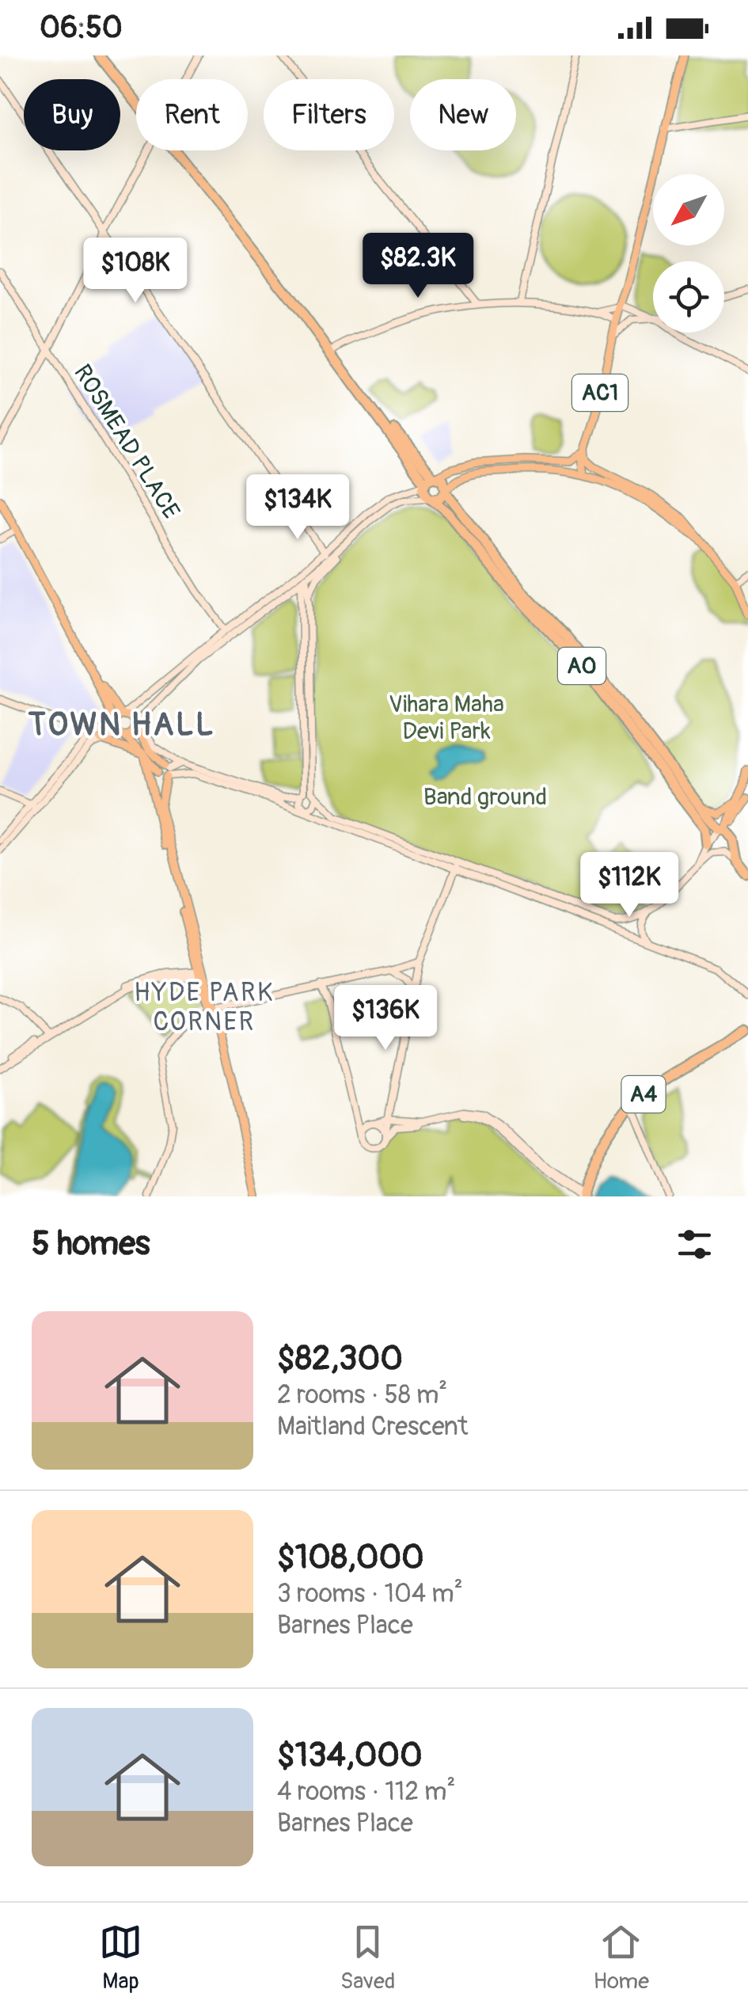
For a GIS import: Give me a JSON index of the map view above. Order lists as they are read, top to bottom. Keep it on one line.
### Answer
{"streets":{"highway":["A0","A4"],"main road":["AC1","ROSMEAD PLACE"]},"districts":["TOWN HALL","HYDE PARK CORNER"],"parks":["Vihara Maha Devi Park","Band ground"],"north":"bottom left","page":{"status":"06:50","chip":["Buy","Rent","Filters","New"],"price":["$82.3K","$108K","$134K","$112K","$136K"],"heading":"5 homes","list":[{"name":"$82,300","note":"2 rooms · 58 m² · Maitland Crescent"},{"name":"$108,000","note":"3 rooms · 104 m² · Barnes Place"},{"name":"$134,000","note":"4 rooms · 112 m² · Barnes Place"}],"tabs":["Map","Saved","Home"]}}
